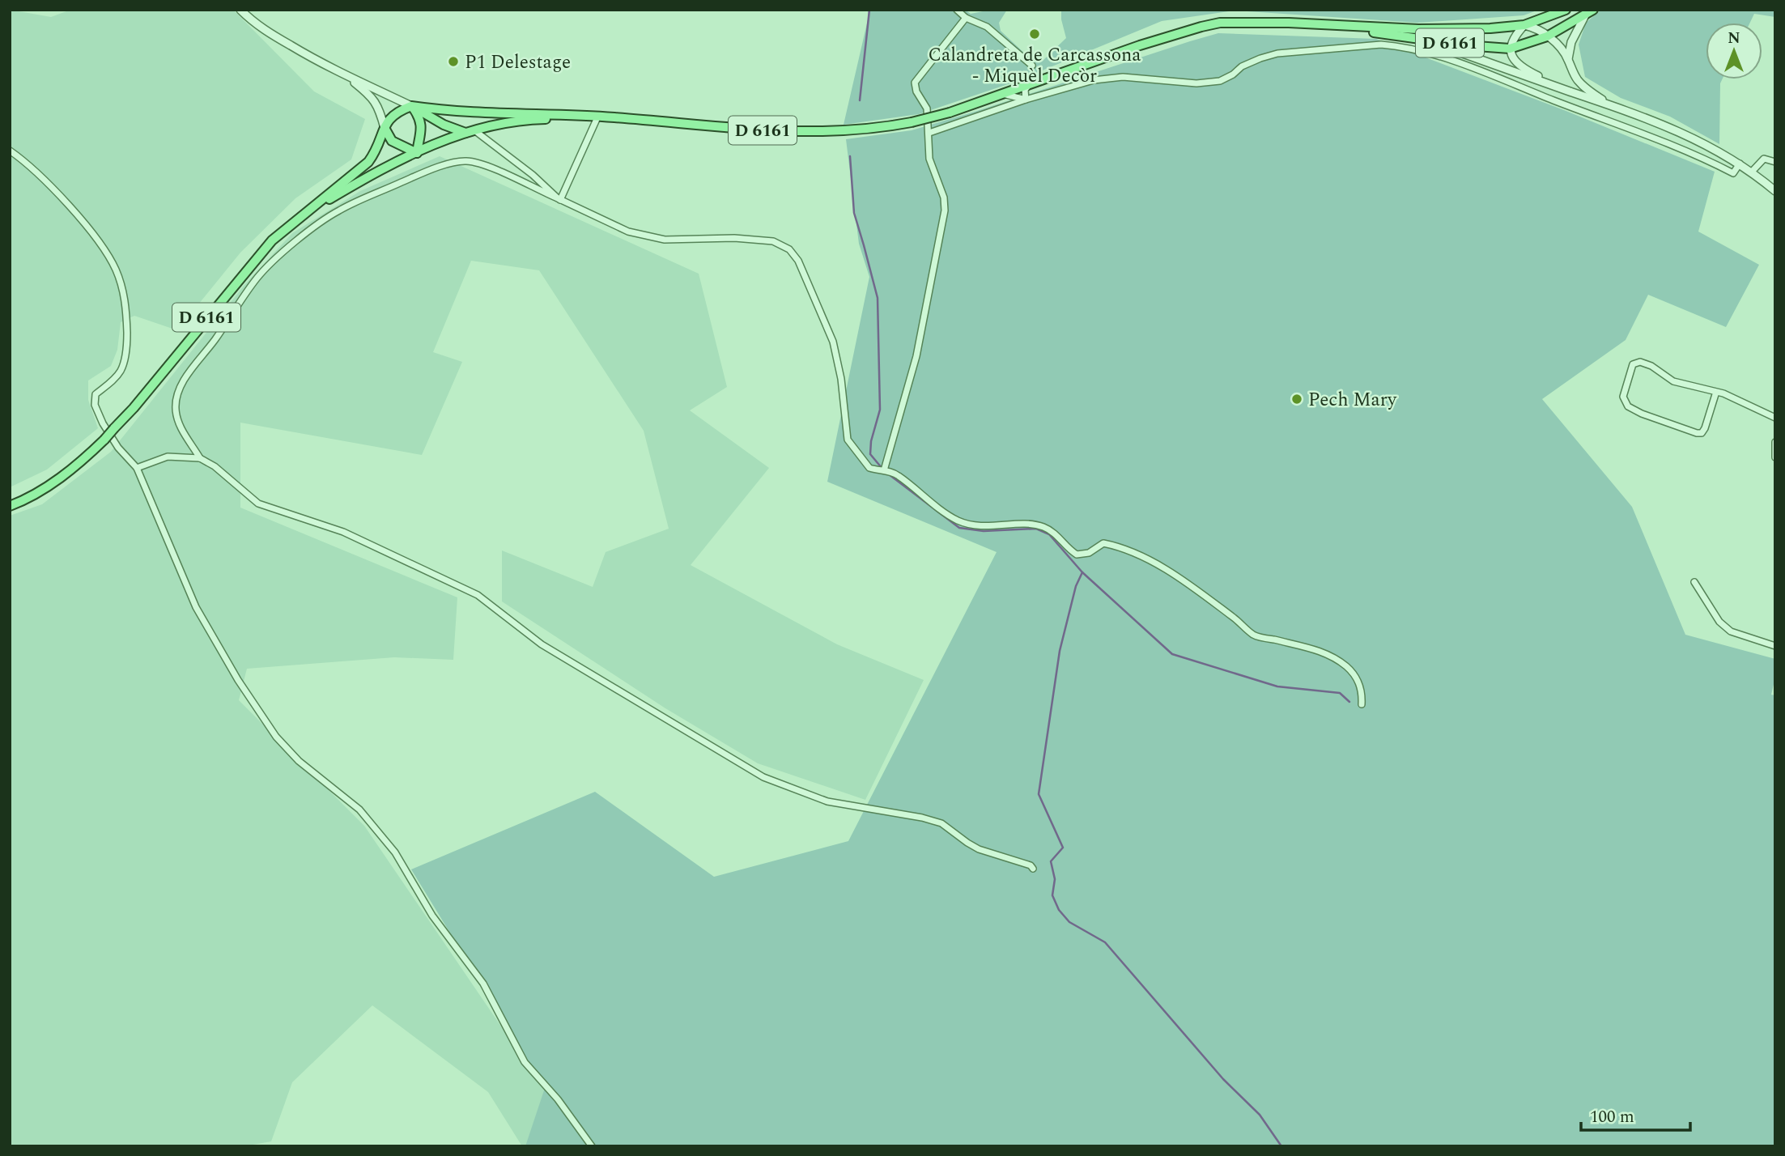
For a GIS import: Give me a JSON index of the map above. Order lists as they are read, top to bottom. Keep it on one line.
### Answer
{"streets":{"main road":["D 6161"]},"places":["Calandreta de Carcassona - Miquèl Decòr","P1 Delestage","Pech Mary"],"scale_bar":"100 m","north":"top"}
